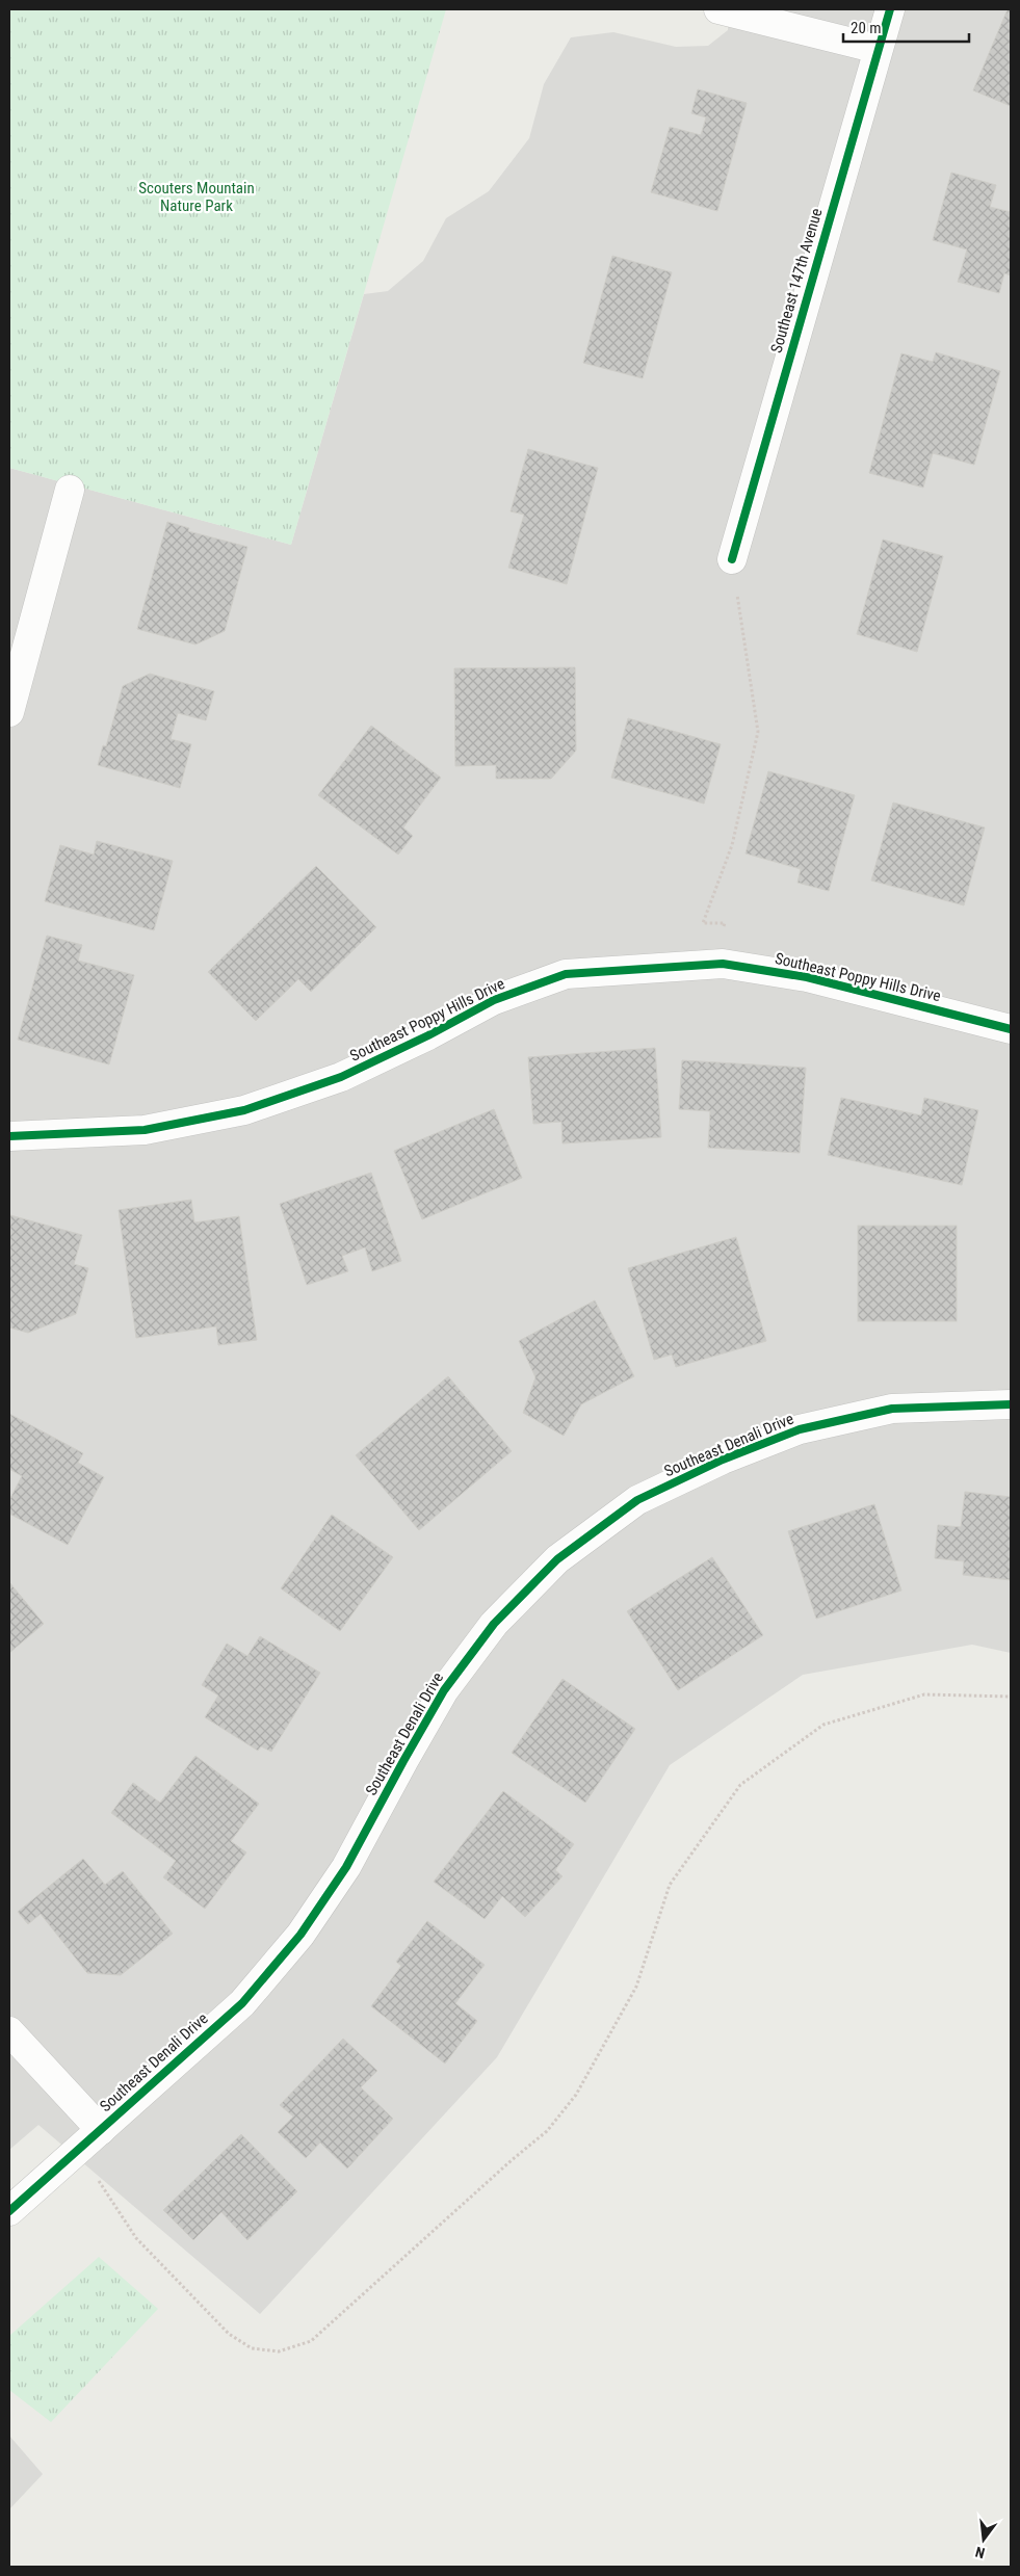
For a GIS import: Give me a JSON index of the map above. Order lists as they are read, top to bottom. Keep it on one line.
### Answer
{"streets":{"street":["Southeast 147th Avenue","Southeast Poppy Hills Drive","Southeast Denali Drive"]},"parks":["Scouters Mountain Nature Park"],"scale_bar":"20 m","north":"bottom"}
